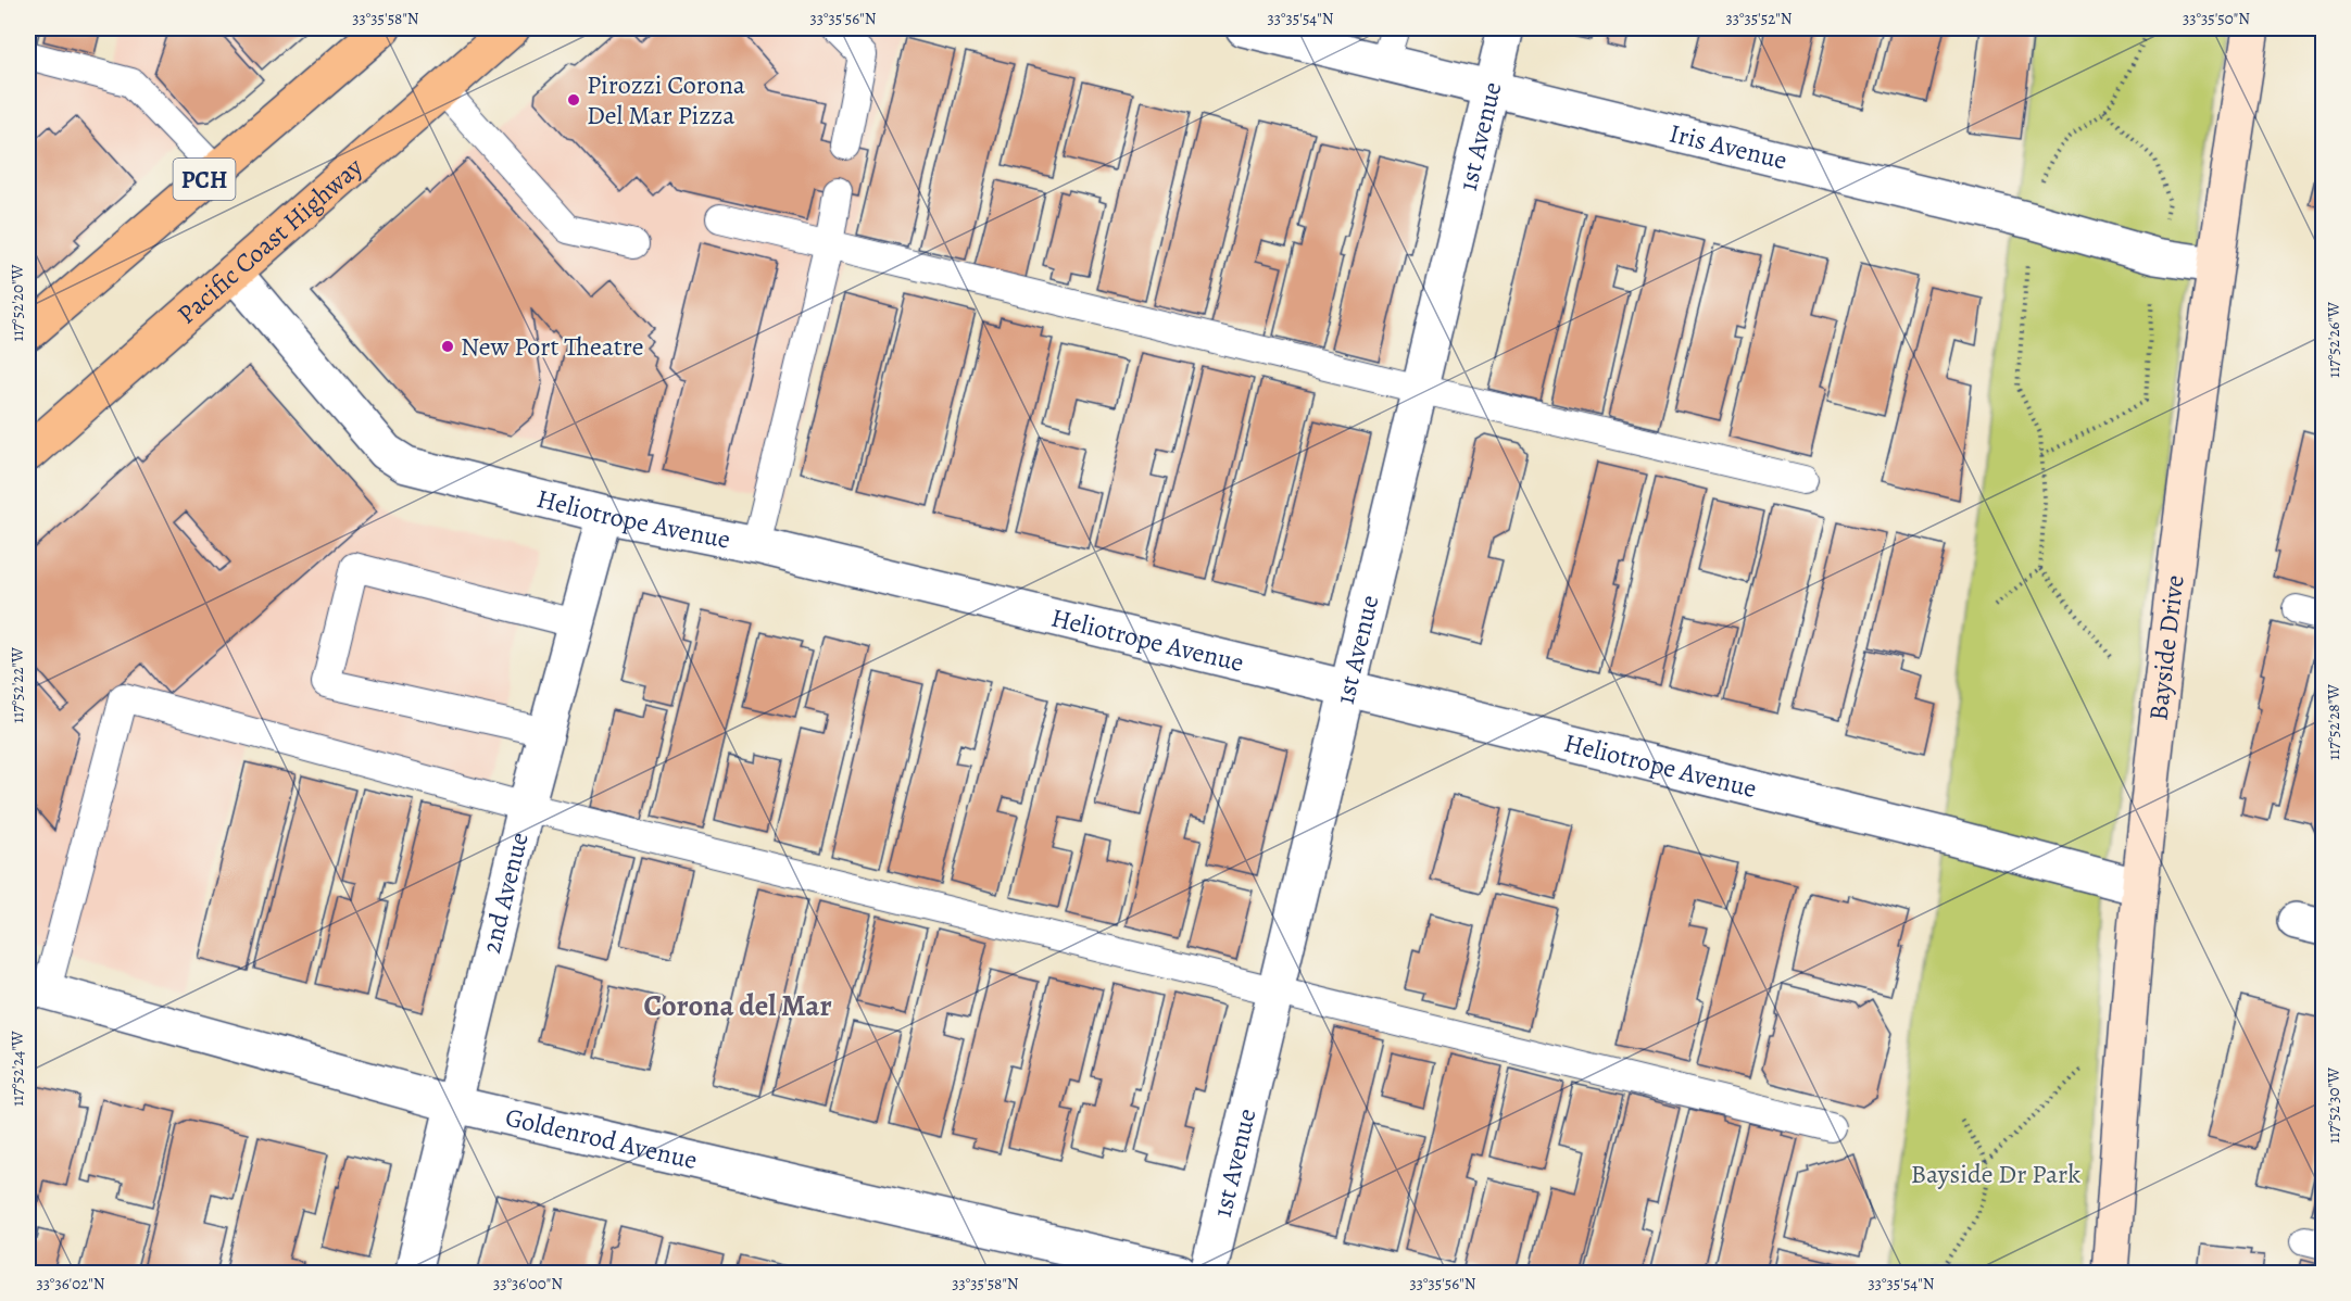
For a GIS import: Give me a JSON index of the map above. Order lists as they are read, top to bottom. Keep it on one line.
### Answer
{"streets":{"highway":["PCH","Pacific Coast Highway"],"main road":["Bayside Drive"],"street":["1st Avenue","Iris Avenue","Heliotrope Avenue","2nd Avenue","Goldenrod Avenue"]},"crossings":[["1st Avenue","Iris Avenue"],["1st Avenue","Heliotrope Avenue"],["Iris Avenue","Bayside Drive"],["Pacific Coast Highway","Heliotrope Avenue"],["Heliotrope Avenue","Bayside Drive"],["Heliotrope Avenue","2nd Avenue"],["2nd Avenue","Goldenrod Avenue"]],"districts":["Corona del Mar"],"parks":["Bayside Dr Park"],"places":["Pirozzi Corona Del Mar Pizza","New Port Theatre"],"coordinates":["33°35'58\"N","33°35'56\"N","33°35'54\"N","33°35'52\"N","33°35'50\"N","117°52'20\"W","117°52'26\"W","117°52'22\"W","117°52'28\"W","117°52'24\"W","117°52'30\"W","33°36'02\"N","33°36'00\"N"]}
